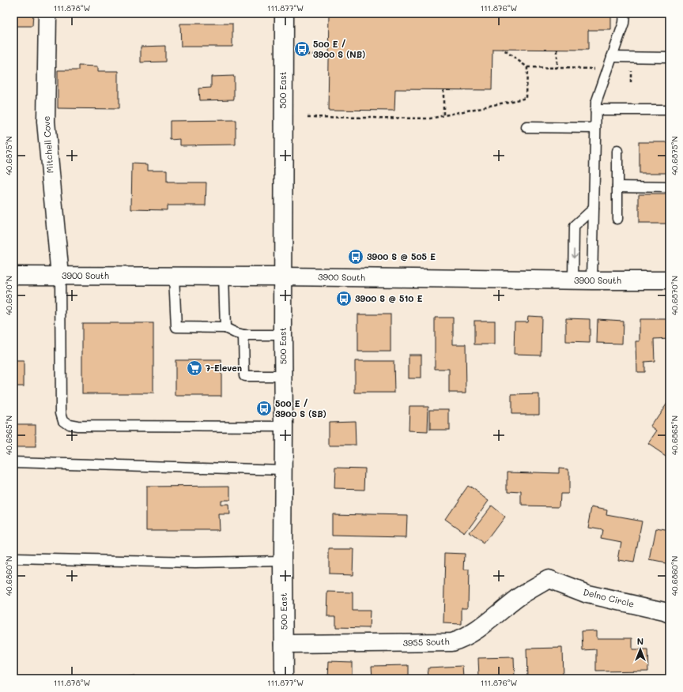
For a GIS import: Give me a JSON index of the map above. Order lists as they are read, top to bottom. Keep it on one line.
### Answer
{"streets":{"street":["500 East","Mitchell Cove","3900 South","Delno Circle","3955 South"]},"crossings":[["500 East","3900 South"],["500 East","3955 South"],["Mitchell Cove","3900 South"],["Delno Circle","3955 South"]],"places":{"bus stop":["500 E / 3900 S (NB)","3900 S @ 505 E","3900 S @ 510 E","500 E / 3900 S (SB)"],"supermarket":["7-Eleven"]},"north":"top","coordinates":["111.878°W","111.877°W","111.876°W","40.6875°N","40.6870°N","40.6865°N","40.6860°N"]}
